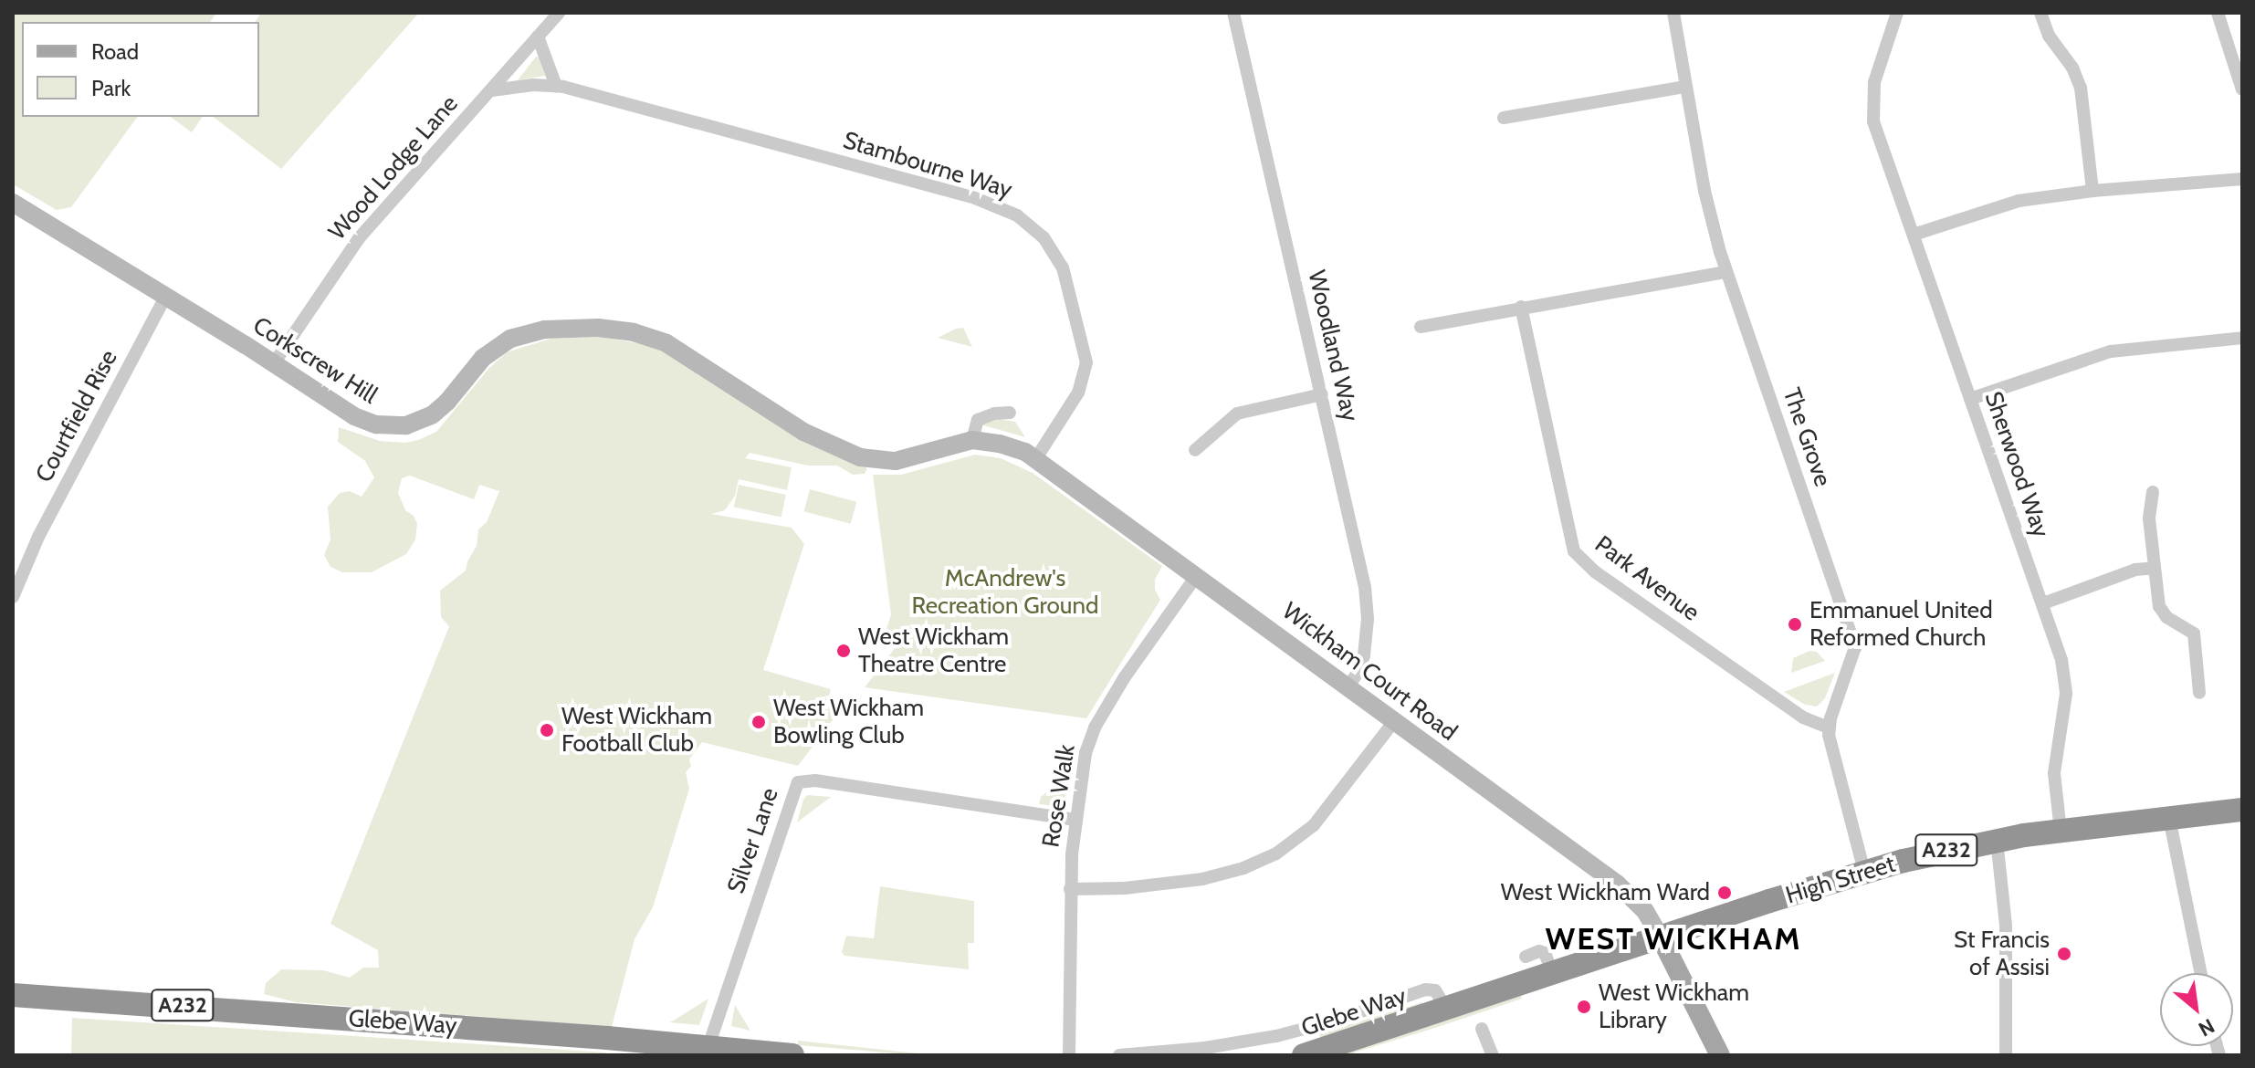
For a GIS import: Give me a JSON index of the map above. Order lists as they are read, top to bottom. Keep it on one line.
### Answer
{"streets":{"highway":["A232","High Street","Glebe Way"],"street":["Stambourne Way","Wood Lodge Lane","Woodland Way","Corkscrew Hill","Courtfield Rise","The Grove","Sherwood Way","Park Avenue","Wickham Court Road","Rose Walk","Silver Lane"]},"crossings":[["Stambourne Way","Wood Lodge Lane"],["Stambourne Way","Corkscrew Hill"],["Stambourne Way","Wickham Court Road"],["Wood Lodge Lane","Corkscrew Hill"],["Woodland Way","Wickham Court Road"],["Corkscrew Hill","Courtfield Rise"],["Corkscrew Hill","Wickham Court Road"],["The Grove","Park Avenue"],["The Grove","High Street"],["Sherwood Way","High Street"],["Wickham Court Road","Rose Walk"],["Wickham Court Road","High Street"],["Wickham Court Road","Glebe Way"],["Rose Walk","Silver Lane"],["Silver Lane","Glebe Way"],["High Street","Glebe Way"]],"districts":["WEST WICKHAM"],"parks":["McAndrew's Recreation Ground"],"places":["Emmanuel United Reformed Church","West Wickham Theatre Centre","West Wickham Bowling Club","West Wickham Football Club","West Wickham Ward","St Francis of Assisi","West Wickham Library"],"legend":["Road","Park"],"north":"bottom right"}
